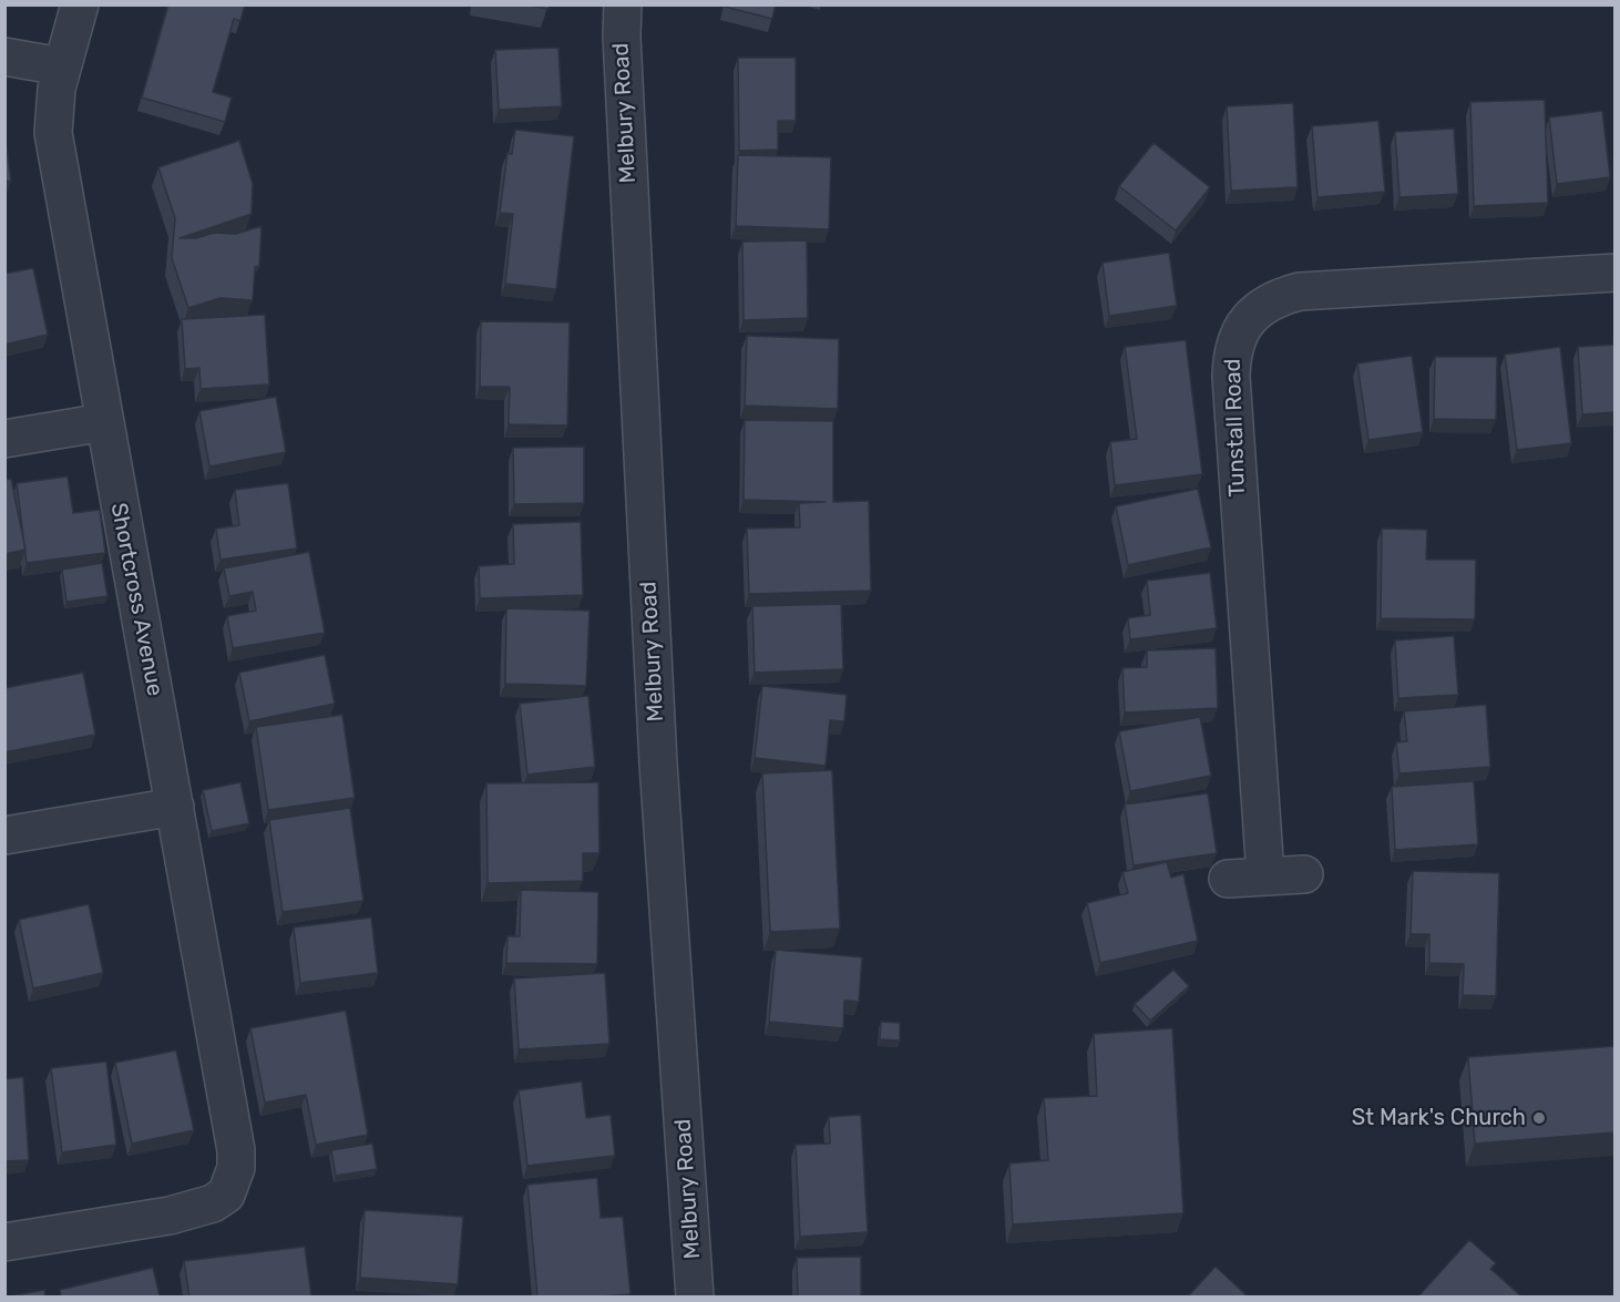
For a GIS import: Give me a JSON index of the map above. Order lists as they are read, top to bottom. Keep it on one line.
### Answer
{"streets":{"street":["Melbury Road","Tunstall Road","Shortcross Avenue"]},"places":["St Mark's Church"]}
